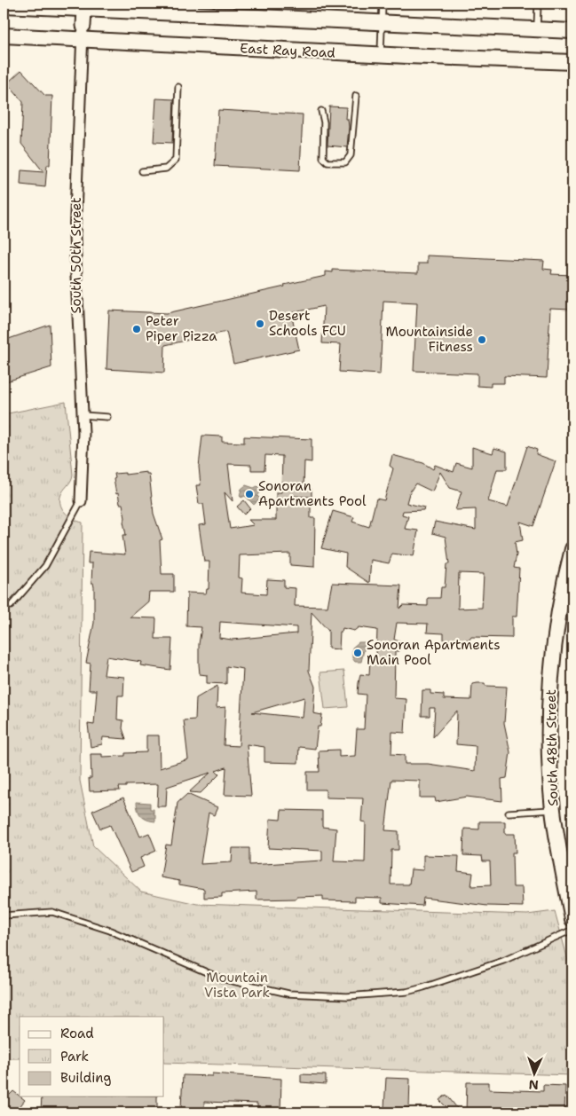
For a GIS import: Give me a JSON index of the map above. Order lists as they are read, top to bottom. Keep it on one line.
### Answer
{"streets":{"main road":["East Ray Road","South 48th Street"],"street":["South 50th Street"]},"crossings":[["East Ray Road","South 50th Street"]],"parks":["Mountain Vista Park"],"places":["Desert Schools FCU","Peter Piper Pizza","Mountainside Fitness","Sonoran Apartments Pool","Sonoran Apartments Main Pool"],"legend":["Road","Park","Building"],"north":"bottom"}
